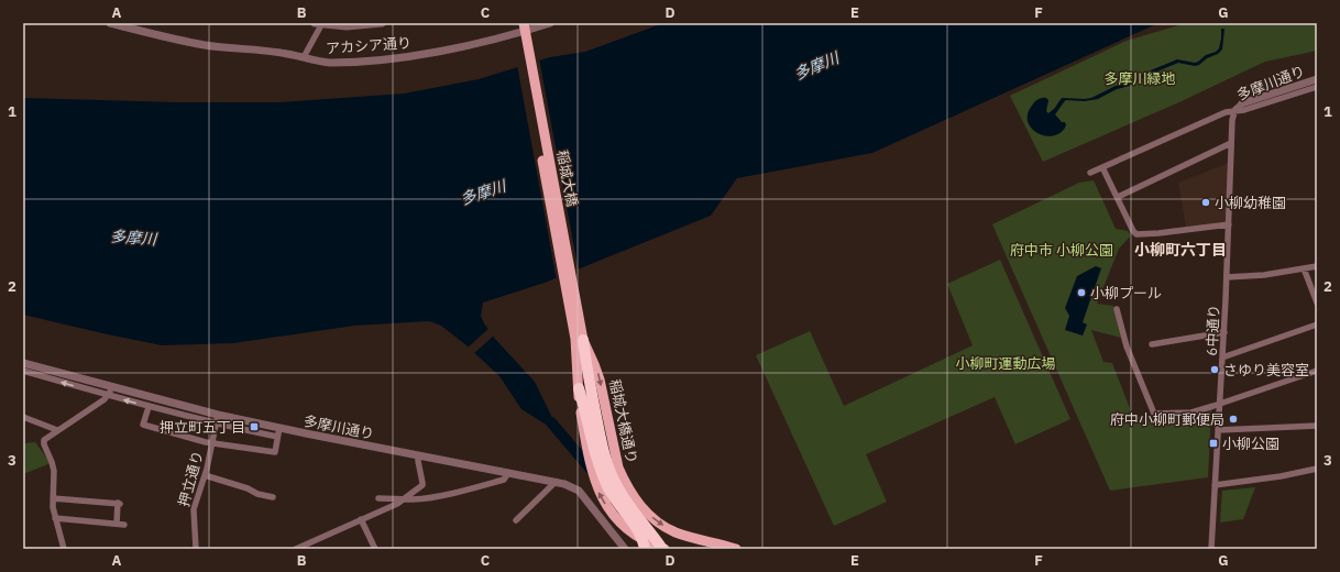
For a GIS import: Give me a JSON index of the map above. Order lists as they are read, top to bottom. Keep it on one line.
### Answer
{"streets":{"main road":["稲城大橋","稲城大橋通り"],"street":["アカシア通り","多摩川通り","6中通り","押立通り"]},"crossings":[["多摩川通り","6中通り"],["多摩川通り","押立通り"],["稲城大橋","稲城大橋通り"]],"districts":["小柳町六丁目"],"water":["多摩川"],"parks":["多摩川緑地","府中市 小柳公園","小柳町運動広場"],"places":{"other":["小柳幼稚園","小柳プール","さゆり美容室","府中小柳町郵便局"],"transit":["押立町五丁目","小柳公園"]},"grid":{"columns":["A","B","C","D","E","F","G"],"rows":["1","2","3"]}}
